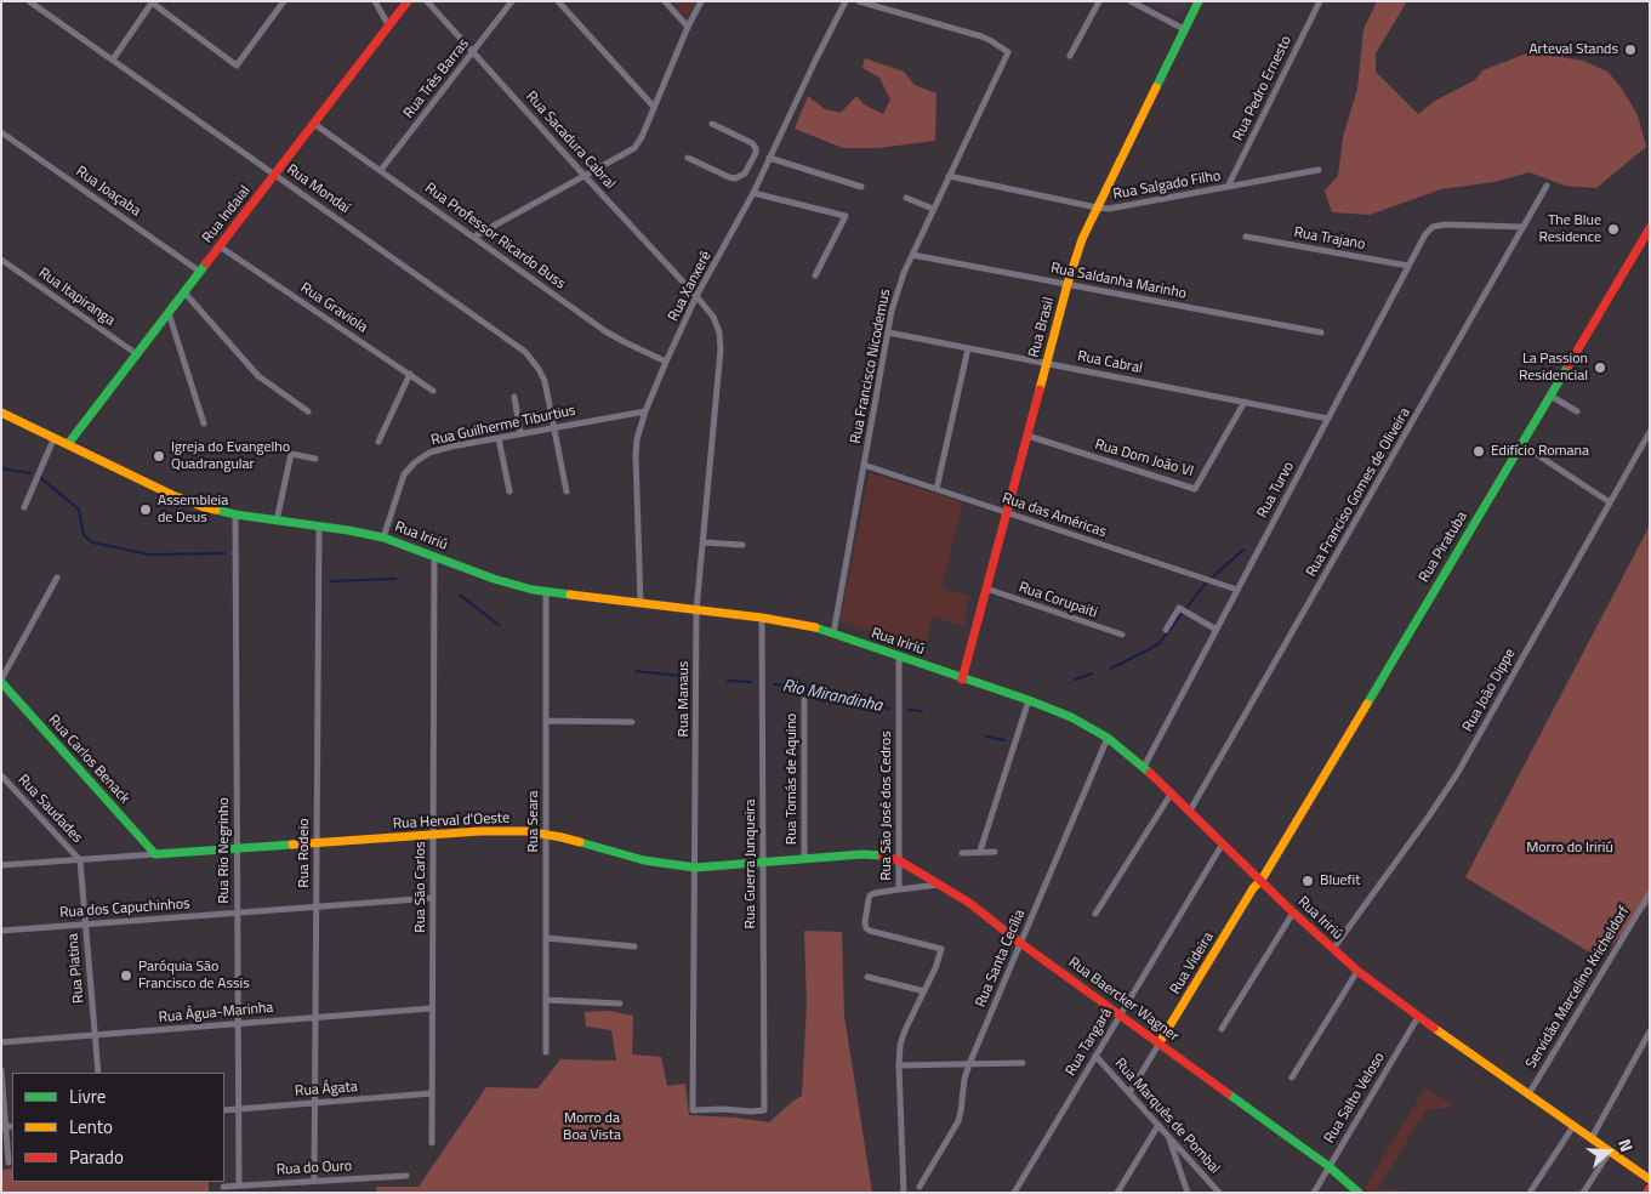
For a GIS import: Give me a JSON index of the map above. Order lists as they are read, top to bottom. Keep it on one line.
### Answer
{"streets":{"main road":["Rua Indaial","Rua Brasil","Rua Iririú","Rua Piratuba","Rua Carlos Benack","Rua Herval d'Oeste","Rua Videira","Rua Baercker Wagner"],"street":["Rua Três Barras","Rua Pedro Ernesto","Rua Sacadura Cabral","Rua Salgado Filho","Rua Mondaí","Rua Joaçaba","Rua Professor Ricardo Buss","Rua Trajano","Rua Saldanha Marinho","Rua Xanxerê","Rua Itapiranga","Rua Graviola","Rua Cabral","Rua Francisco Nicodemus","Rua Guilherme Tiburtius","Rua Dom João VI","Rua Turvo","Rua Franciso Gomes de Oliveira","Rua das Américas","Rua Corupaiti","Rua João Dippe","Rua Manaus","Rua Tomás de Aquino","Rua São José dos Cedros","Rua Saudades","Rua Seara","Rua Rio Negrinho","Rua Rodeio","Rua Guerra Junqueira","Rua São Carlos","Rua dos Capuchinhos","Rua Santa Cecília","Rua Platina","Servidão Marcelino Kricheldorf","Rua Água-Marinha","Rua Tangará","Rua Ágata","Rua Salto Veloso","Rua Marquês de Pombal","Rua do Ouro"]},"crossings":[["Rua Três Barras","Rua Sacadura Cabral"],["Rua Três Barras","Rua Professor Ricardo Buss"],["Rua Pedro Ernesto","Rua Salgado Filho"],["Rua Sacadura Cabral","Rua Xanxerê"],["Rua Sacadura Cabral","Rua Manaus"],["Rua Salgado Filho","Rua Brasil"],["Rua Salgado Filho","Rua Francisco Nicodemus"],["Rua Mondaí","Rua Indaial"],["Rua Mondaí","Rua Guilherme Tiburtius"],["Rua Joaçaba","Rua Indaial"],["Rua Indaial","Rua Professor Ricardo Buss"],["Rua Indaial","Rua Itapiranga"],["Rua Indaial","Rua Graviola"],["Rua Indaial","Rua Iririú"],["Rua Professor Ricardo Buss","Rua Xanxerê"],["Rua Trajano","Rua Turvo"],["Rua Saldanha Marinho","Rua Brasil"],["Rua Saldanha Marinho","Rua Francisco Nicodemus"],["Rua Xanxerê","Rua Guilherme Tiburtius"],["Rua Xanxerê","Rua Iririú"],["Rua Xanxerê","Rua Manaus"],["Rua Brasil","Rua Cabral"],["Rua Brasil","Rua Dom João VI"],["Rua Brasil","Rua das Américas"],["Rua Brasil","Rua Iririú"],["Rua Brasil","Rua Corupaiti"],["Rua Cabral","Rua Francisco Nicodemus"],["Rua Cabral","Rua Dom João VI"],["Rua Cabral","Rua Turvo"],["Rua Francisco Nicodemus","Rua das Américas"],["Rua Francisco Nicodemus","Rua Iririú"],["Rua Guilherme Tiburtius","Rua Iririú"],["Rua Turvo","Rua Franciso Gomes de Oliveira"],["Rua Turvo","Rua das Américas"],["Rua Turvo","Rua Iririú"],["Rua Franciso Gomes de Oliveira","Rua Iririú"],["Rua Iririú","Rua Piratuba"],["Rua Iririú","Rua João Dippe"],["Rua Iririú","Rua Manaus"],["Rua Iririú","Rua São José dos Cedros"],["Rua Iririú","Rua Seara"],["Rua Iririú","Rua Rio Negrinho"],["Rua Iririú","Rua Rodeio"],["Rua Iririú","Rua Guerra Junqueira"],["Rua Iririú","Rua São Carlos"],["Rua Iririú","Rua Santa Cecília"],["Rua Iririú","Rua Videira"],["Rua Iririú","Servidão Marcelino Kricheldorf"],["Rua Iririú","Rua Tangará"],["Rua Iririú","Rua Salto Veloso"],["Rua Piratuba","Rua Videira"],["Rua Manaus","Rua Herval d'Oeste"],["Rua Manaus","Rua Guerra Junqueira"],["Rua Carlos Benack","Rua Herval d'Oeste"],["Rua Tomás de Aquino","Rua Herval d'Oeste"],["Rua São José dos Cedros","Rua Herval d'Oeste"],["Rua São José dos Cedros","Rua Baercker Wagner"],["Rua Saudades","Rua Herval d'Oeste"],["Rua Saudades","Rua Platina"],["Rua Herval d'Oeste","Rua Seara"],["Rua Herval d'Oeste","Rua Rio Negrinho"],["Rua Herval d'Oeste","Rua Rodeio"],["Rua Herval d'Oeste","Rua Guerra Junqueira"],["Rua Herval d'Oeste","Rua São Carlos"],["Rua Herval d'Oeste","Rua Platina"],["Rua Herval d'Oeste","Rua Baercker Wagner"],["Rua Rio Negrinho","Rua dos Capuchinhos"],["Rua Rio Negrinho","Rua Água-Marinha"],["Rua Rio Negrinho","Rua Ágata"],["Rua Rio Negrinho","Rua do Ouro"],["Rua Rodeio","Rua dos Capuchinhos"],["Rua Rodeio","Rua Água-Marinha"],["Rua Rodeio","Rua Ágata"],["Rua Rodeio","Rua do Ouro"],["Rua São Carlos","Rua dos Capuchinhos"],["Rua São Carlos","Rua Água-Marinha"],["Rua São Carlos","Rua Ágata"],["Rua dos Capuchinhos","Rua Platina"],["Rua Santa Cecília","Rua Baercker Wagner"],["Rua Videira","Rua Baercker Wagner"],["Rua Videira","Rua Marquês de Pombal"],["Rua Platina","Rua Água-Marinha"],["Rua Baercker Wagner","Rua Tangará"],["Rua Baercker Wagner","Rua Salto Veloso"],["Rua Tangará","Rua Marquês de Pombal"]],"water":["Rio Mirandinha"],"parks":["Morro do Iririú","Morro da Boa Vista"],"places":["Arteval Stands","The Blue Residence","La Passion Residencial","Edifício Romana","Igreja do Evangelho Quadrangular","Assembleia de Deus","Bluefit","Paróquia São Francisco de Assis"],"legend":["Livre","Lento","Parado"],"north":"right"}
